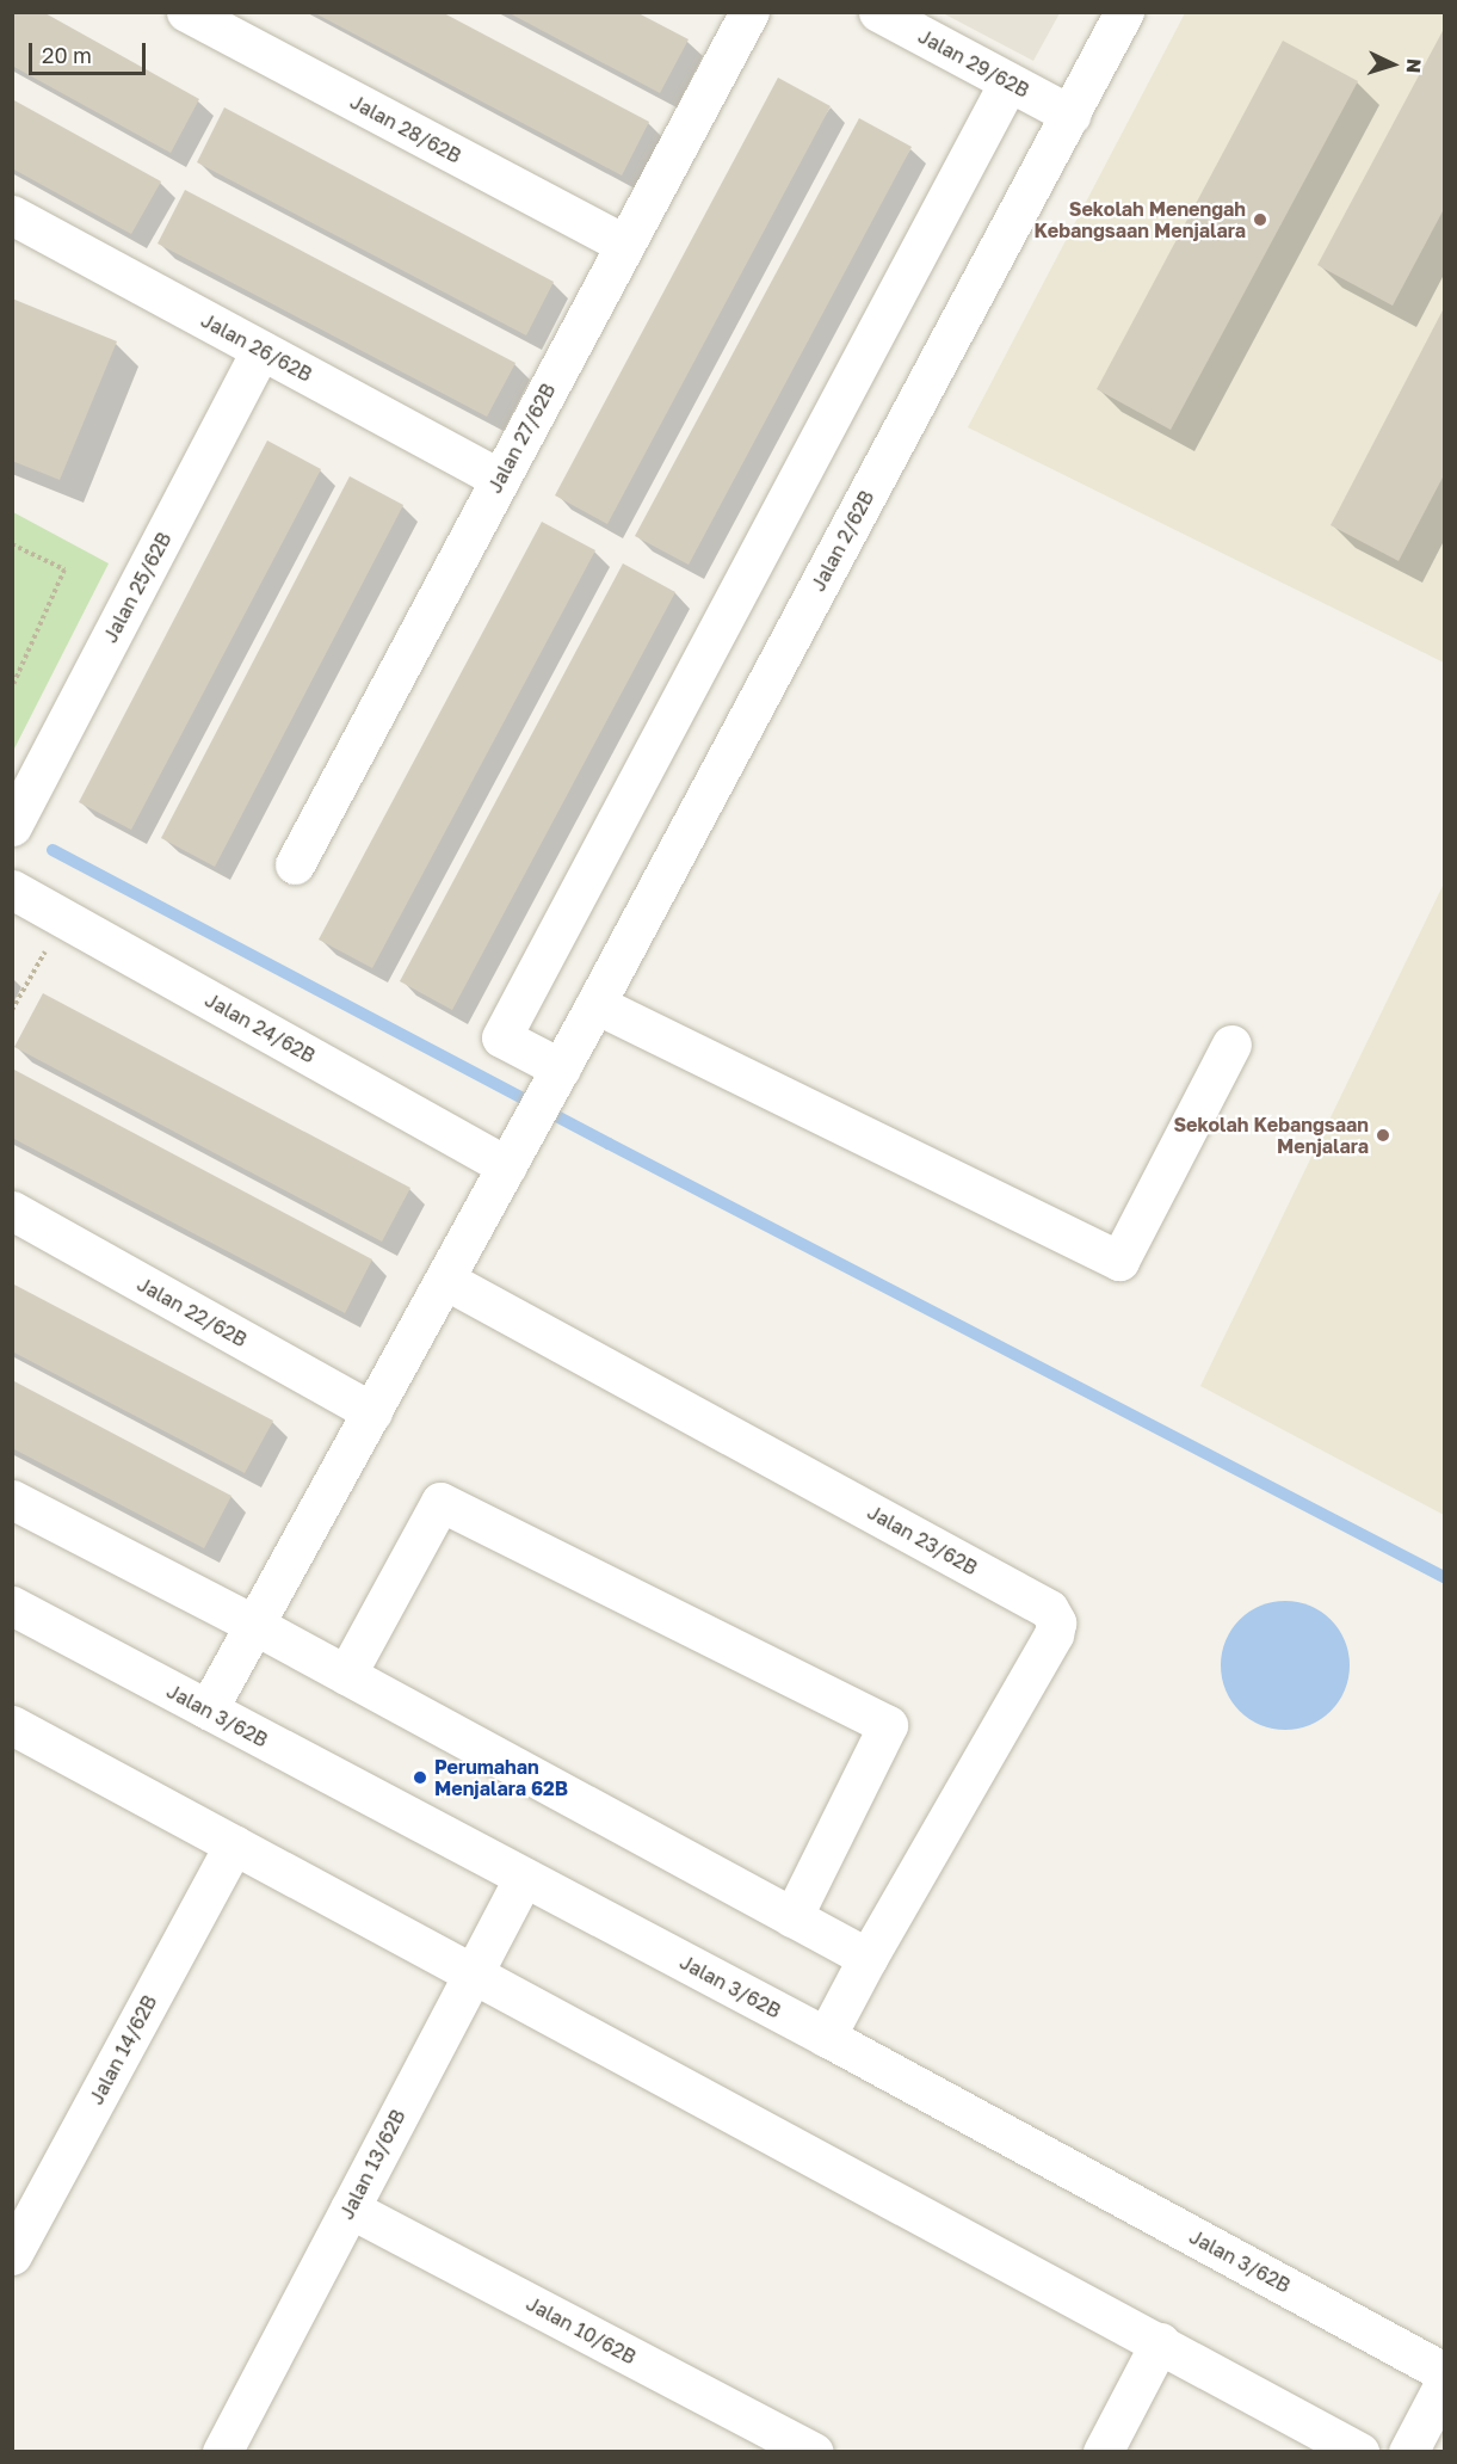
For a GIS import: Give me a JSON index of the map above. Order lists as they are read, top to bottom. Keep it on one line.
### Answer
{"streets":{"street":["Jalan 29/62B","Jalan 28/62B","Jalan 26/62B","Jalan 27/62B","Jalan 2/62B","Jalan 25/62B","Jalan 24/62B","Jalan 22/62B","Jalan 23/62B","Jalan 3/62B","Jalan 14/62B","Jalan 13/62B","Jalan 10/62B"]},"crossings":[["Jalan 29/62B","Jalan 2/62B"],["Jalan 28/62B","Jalan 27/62B"],["Jalan 26/62B","Jalan 27/62B"],["Jalan 26/62B","Jalan 25/62B"],["Jalan 2/62B","Jalan 24/62B"],["Jalan 2/62B","Jalan 22/62B"],["Jalan 2/62B","Jalan 23/62B"],["Jalan 2/62B","Jalan 3/62B"],["Jalan 3/62B","Jalan 13/62B"],["Jalan 13/62B","Jalan 10/62B"]],"places":["Sekolah Menengah Kebangsaan Menjalara","Sekolah Kebangsaan Menjalara","Perumahan Menjalara 62B"],"scale_bar":"20 m","north":"right"}
